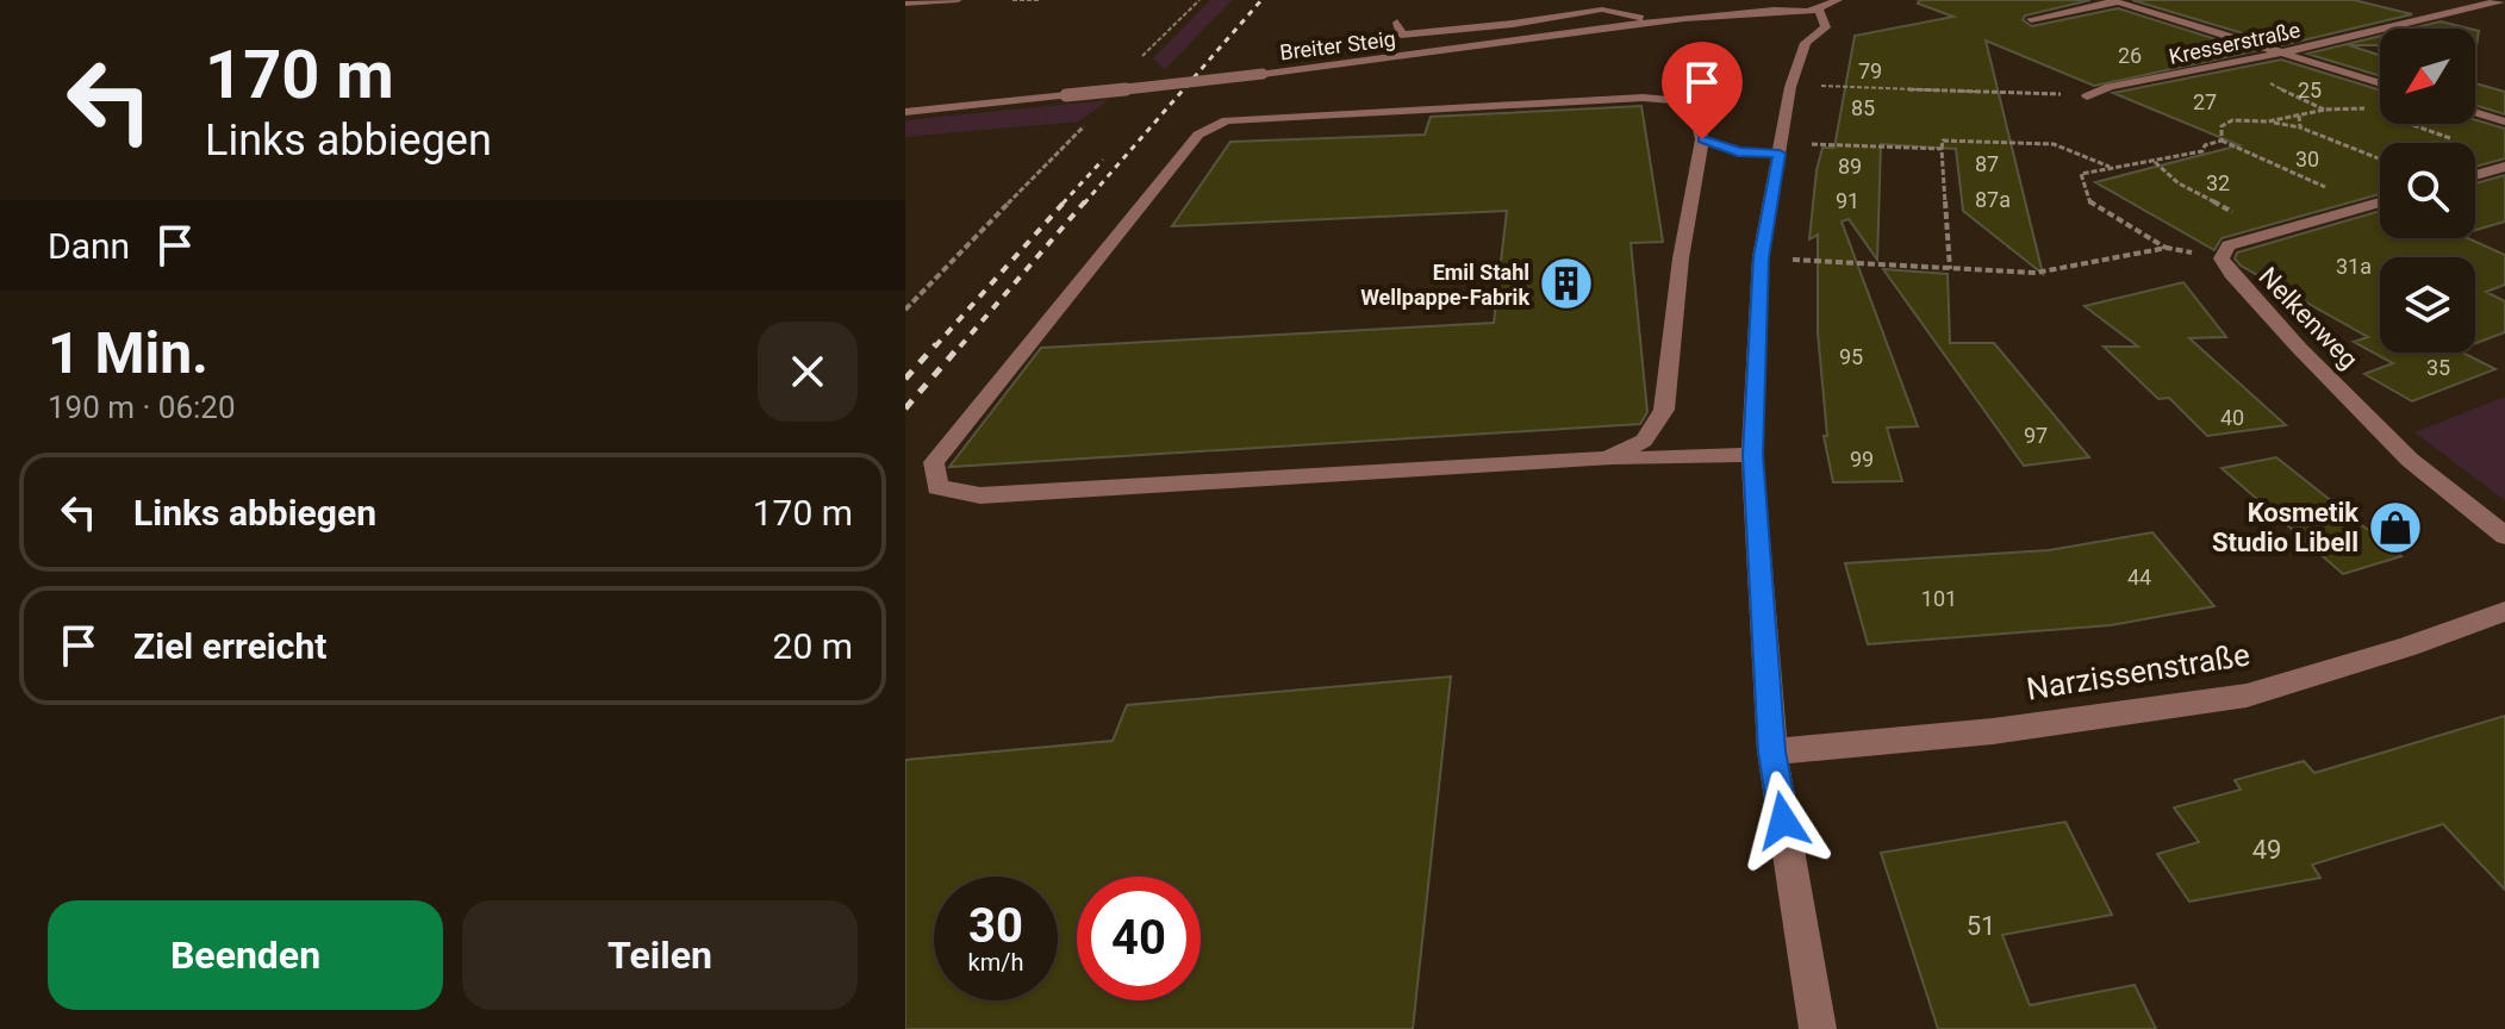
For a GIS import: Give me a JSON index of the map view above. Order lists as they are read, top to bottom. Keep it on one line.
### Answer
{"streets":{"street":["Kresserstraße","Breiter Steig","Nelkenweg","Narzissenstraße"]},"places":{"building":["Emil Stahl Wellpappe-Fabrik"],"shop":["Kosmetik Studio Libell"]},"house_numbers":["26","79","25","27","85","30","87","89","32","87a","91","31a","95","35","40","97","99","44","101","49","51"],"north":"bottom left","page":{"turn":["170 m","Links abbiegen"],"then":"Dann","heading":["1 Min.","190 m · 06:20"],"list":[{"name":"Links abbiegen","value":"170 m"},{"name":"Ziel erreicht","value":"20 m"}],"speed":"30 km/h","limit":"40","buttons":["Beenden","Teilen"]}}
